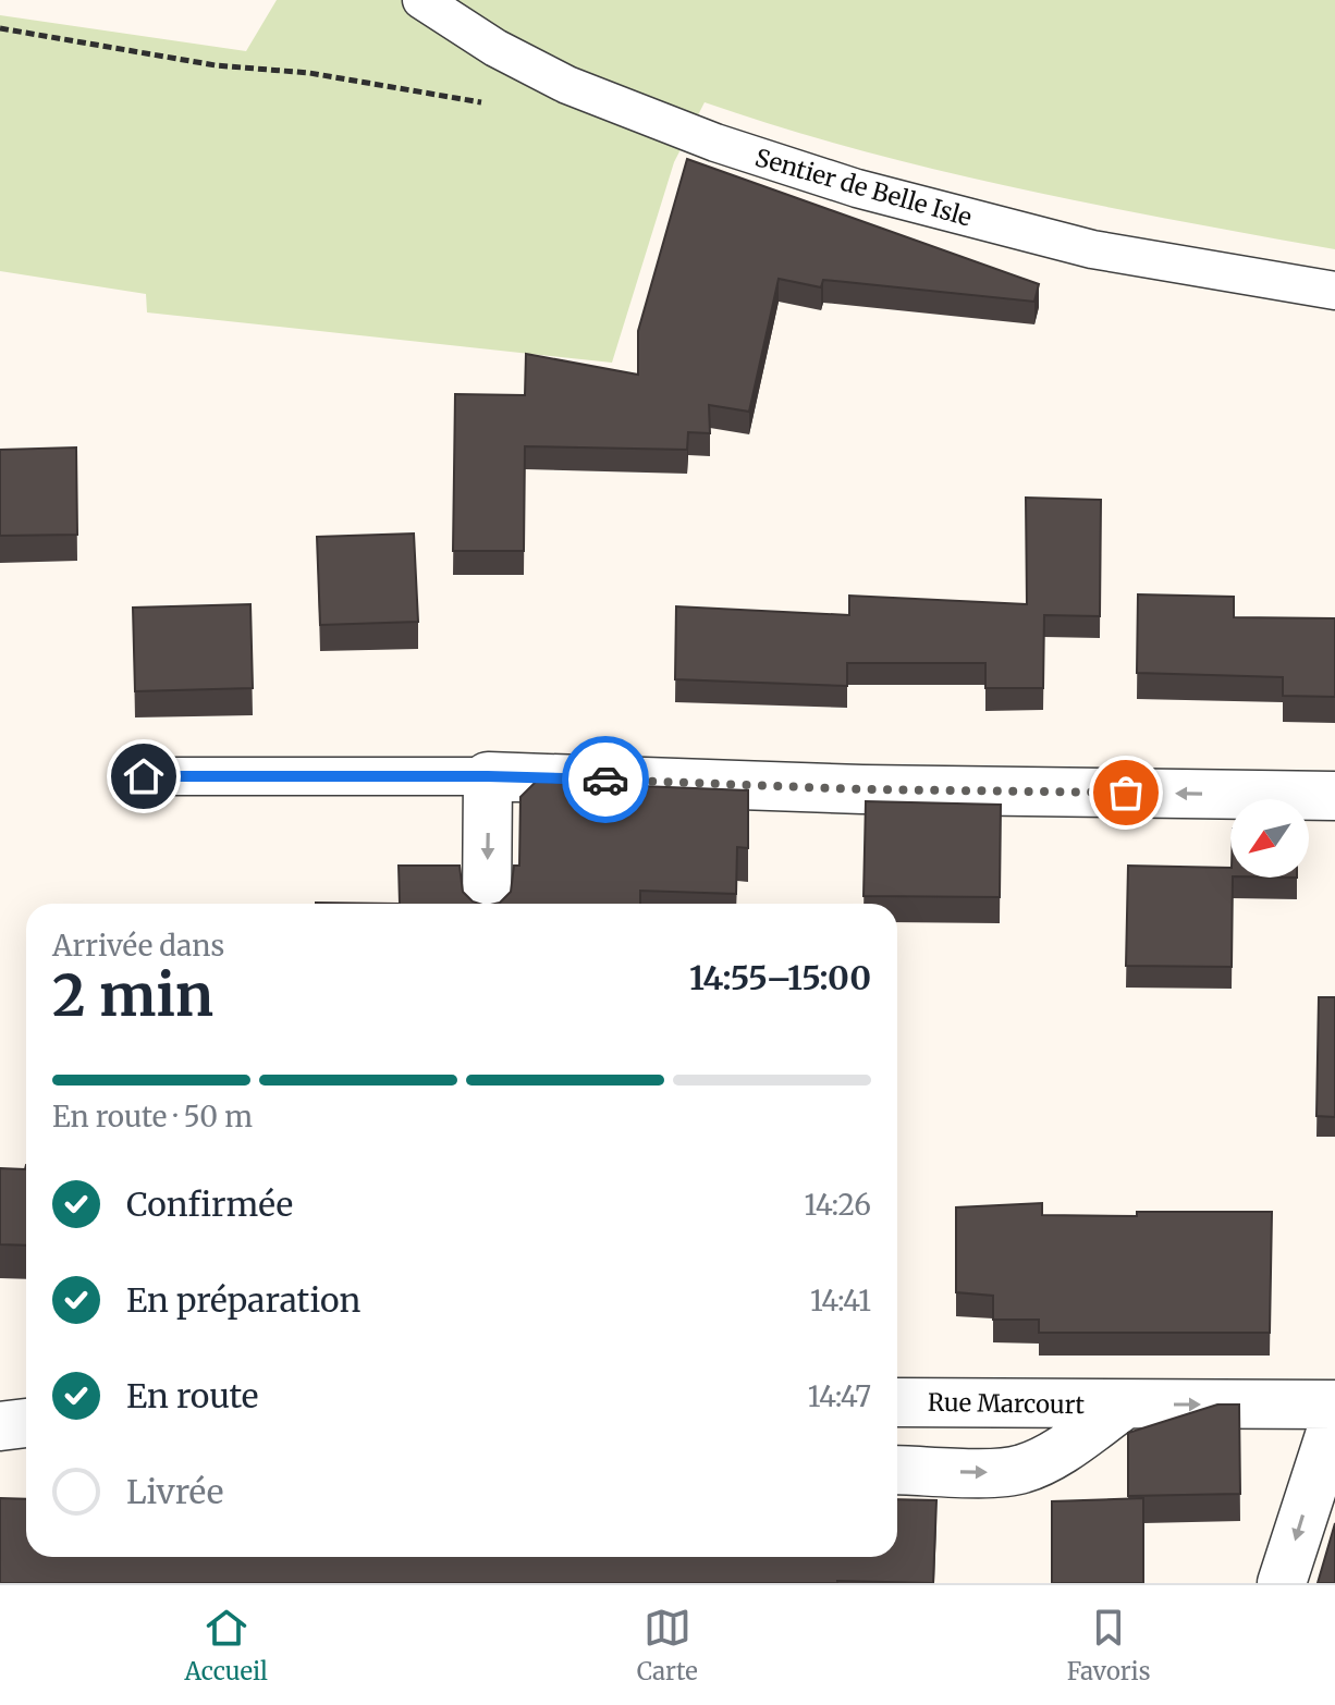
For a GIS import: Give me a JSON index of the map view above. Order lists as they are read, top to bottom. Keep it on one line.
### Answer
{"streets":{"street":["Rue Marcourt"],"lane":["Sentier de Belle Isle"]},"north":"bottom left","page":{"heading":["2 min","Arrivée dans","14:55–15:00"],"bar":"En route · 50 m","list":[["Confirmée","14:26"],["En préparation","14:41"],["En route","14:47"],"Livrée"],"tabs":["Accueil","Carte","Favoris"]}}
